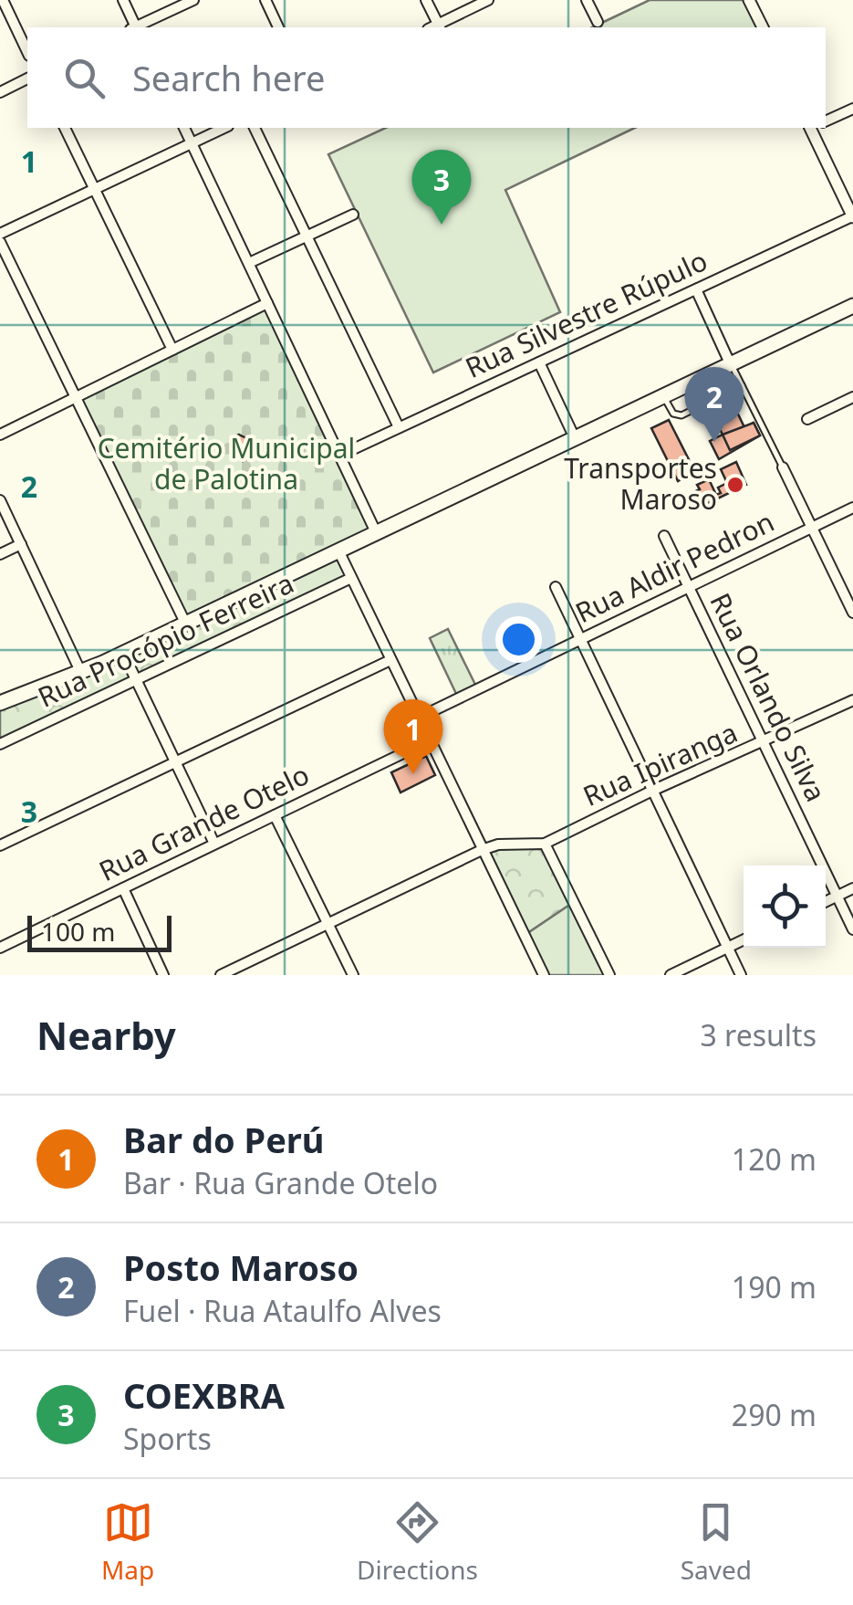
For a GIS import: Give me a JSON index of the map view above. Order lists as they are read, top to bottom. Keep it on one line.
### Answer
{"streets":{"street":["Rua Silvestre Rúpulo","Rua Aldir Pedron","Rua Procópio Ferreira","Rua Orlando Silva","Rua Ipiranga","Rua Grande Otelo"]},"crossings":[["Rua Aldir Pedron","Rua Orlando Silva"],["Rua Orlando Silva","Rua Ipiranga"]],"parks":["Cemitério Municipal de Palotina"],"places":["Transportes Maroso"],"scale_bar":"100 m","page":{"search":"Search here","pins":["3","2","1"],"scale":"100 m","heading":["Nearby","3 results"],"list":[{"mark":"1","name":"Bar do Perú","note":"Bar · Rua Grande Otelo","value":"120 m"},{"mark":"2","name":"Posto Maroso","note":"Fuel · Rua Ataulfo Alves","value":"190 m"},{"mark":"3","name":"COEXBRA","note":"Sports","value":"290 m"}],"nav":["Map","Directions","Saved"]},"grid":{"rows":["1","2","3"]}}
